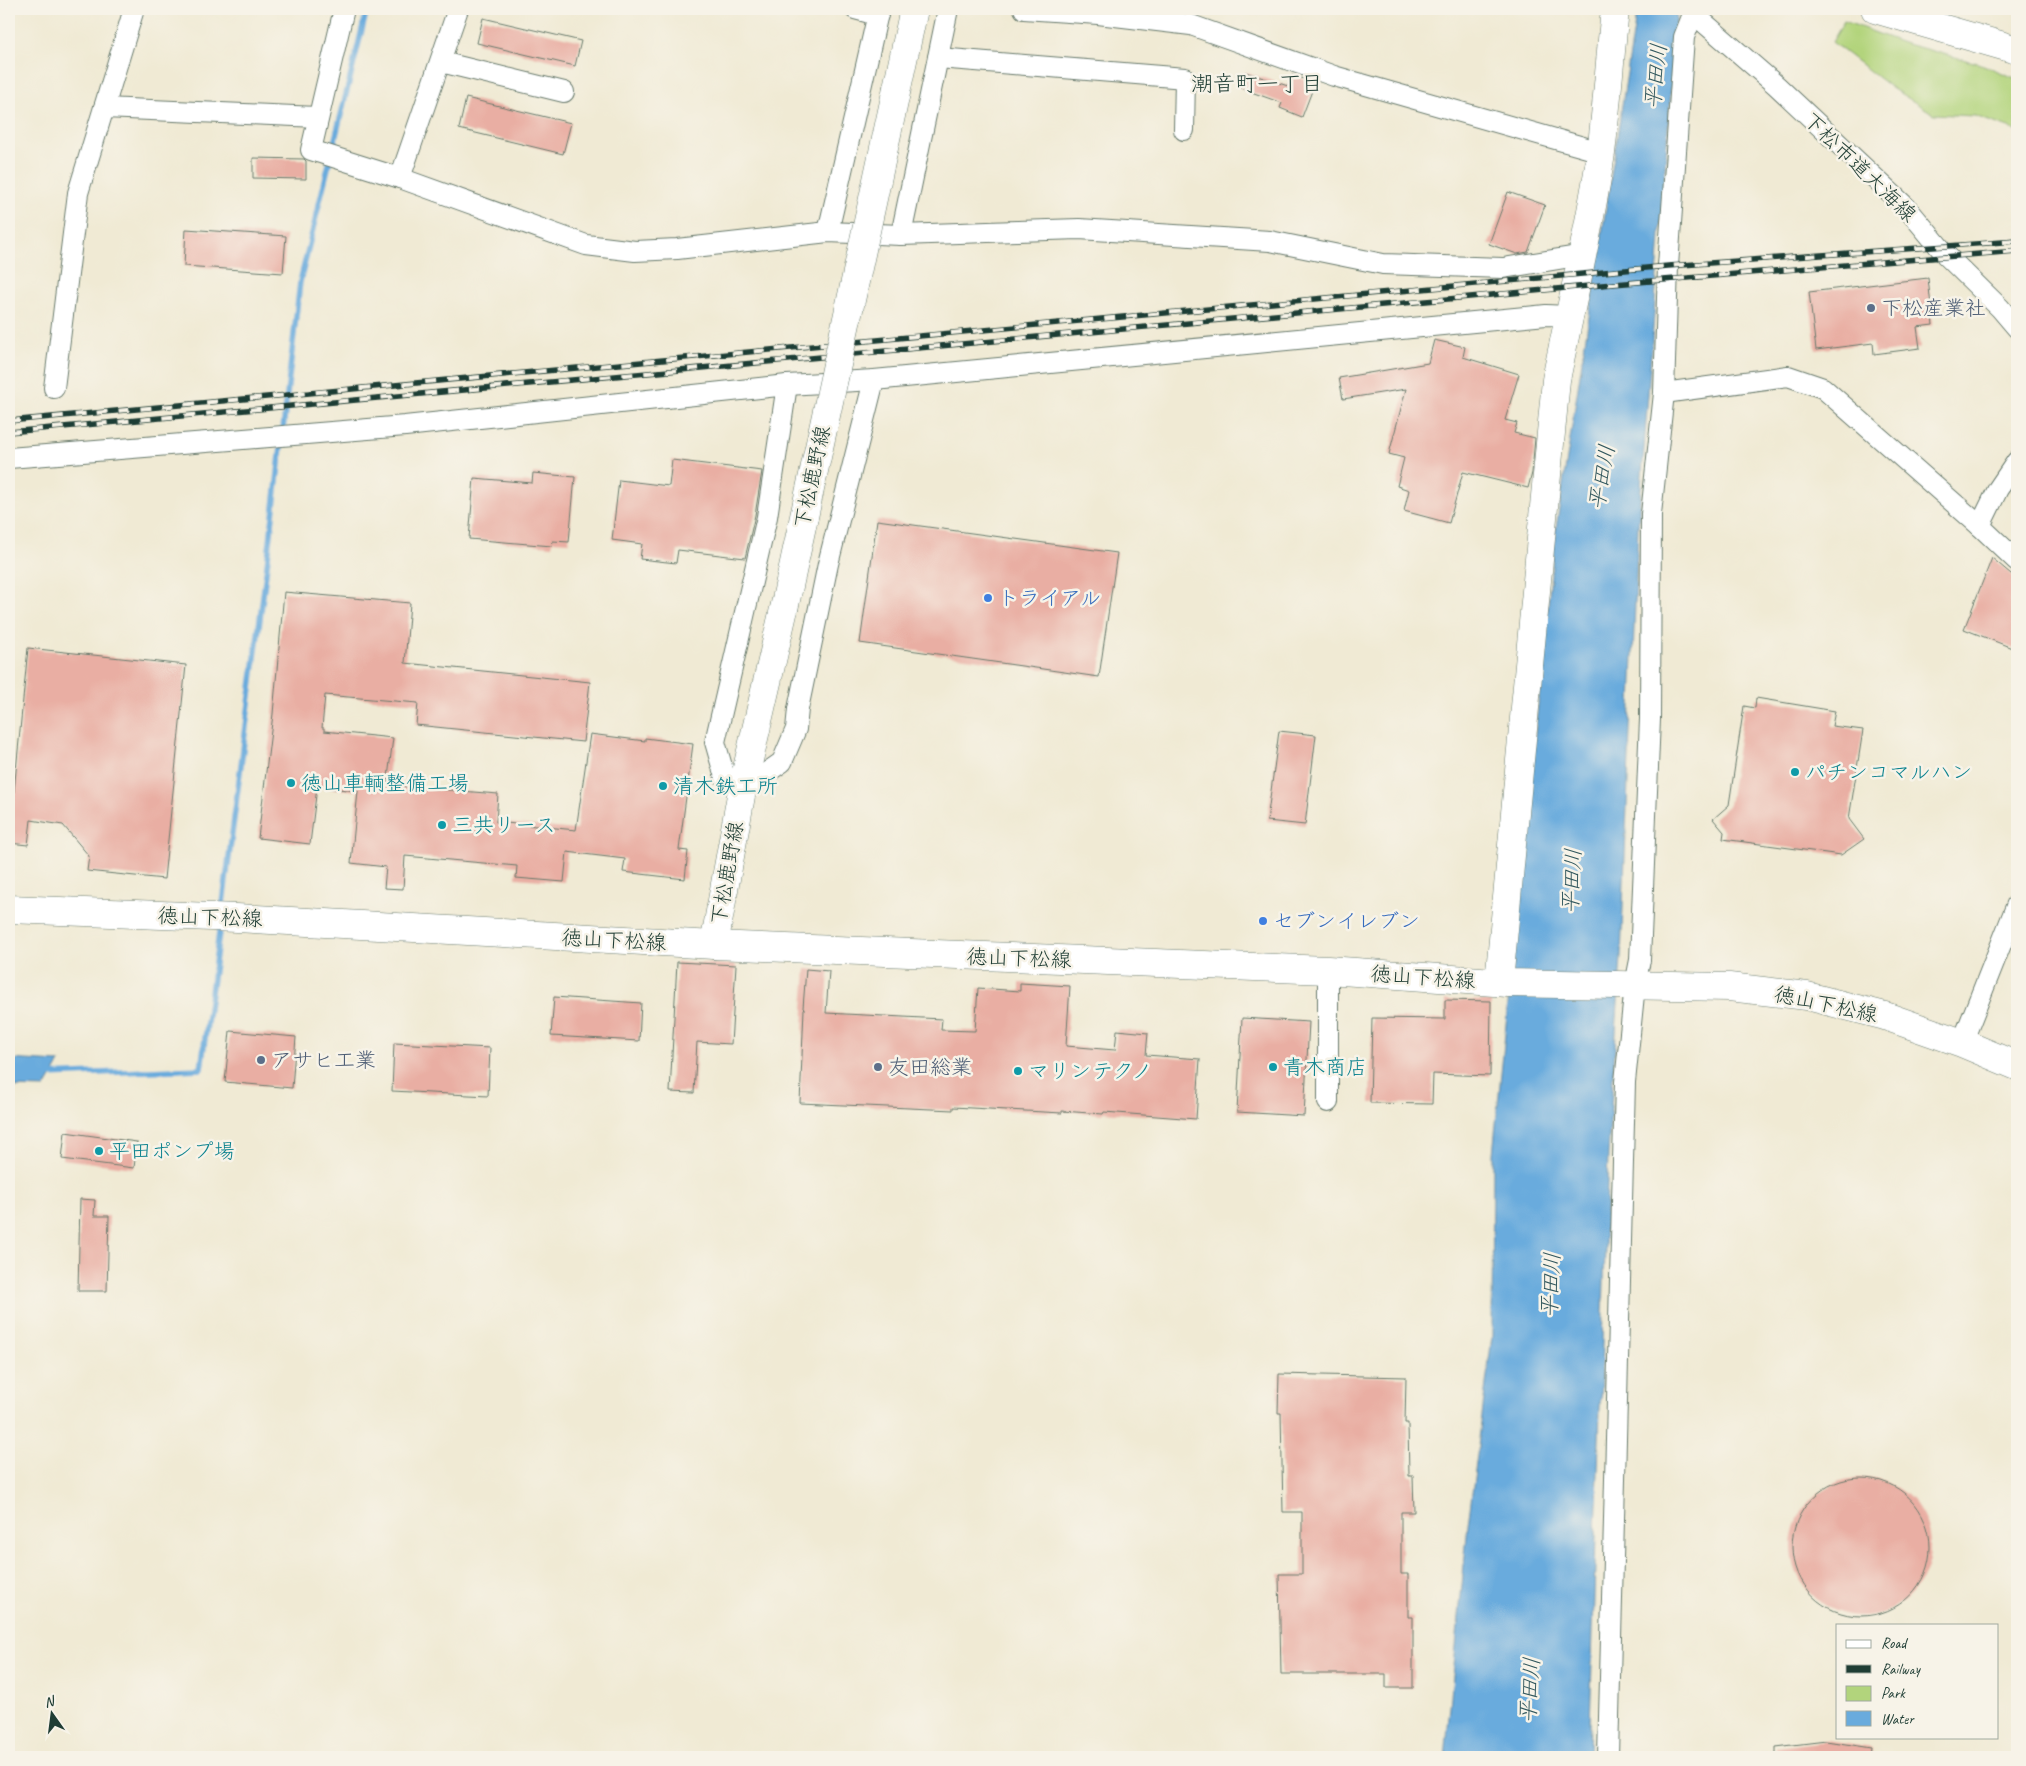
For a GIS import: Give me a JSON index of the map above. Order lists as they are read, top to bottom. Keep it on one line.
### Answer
{"streets":{"main road":["下松鹿野線","徳山下松線"],"street":["下松市道大海線"]},"crossings":[["下松鹿野線","徳山下松線"]],"districts":["潮音町一丁目"],"water":["平田川"],"places":["下松産業社","トライアル","パチンコマルハン","徳山車輌整備工場","清木鉄工所","三共リース","セブンイレブン","アサヒ工業","友田総業","青木商店","マリンテクノ","平田ポンプ場"],"legend":["Road","Railway","Park","Water"],"north":"top"}
